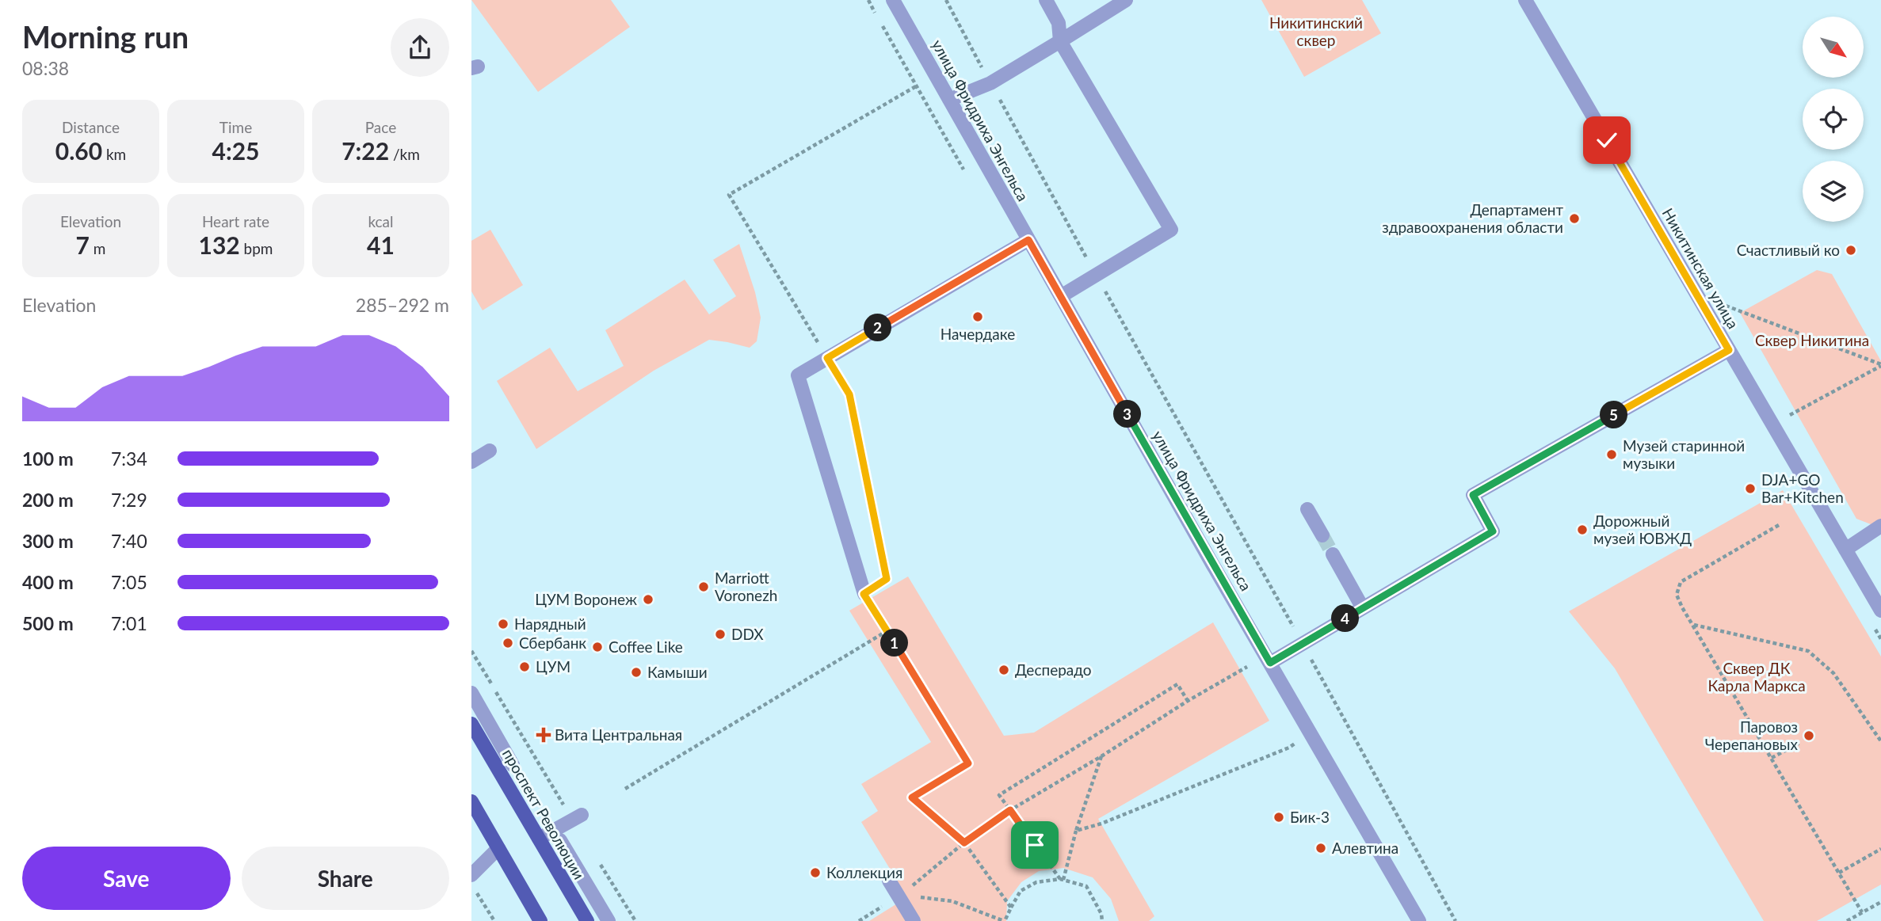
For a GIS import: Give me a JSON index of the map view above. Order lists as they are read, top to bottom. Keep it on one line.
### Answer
{"streets":{"main road":["проспект Революции"],"street":["улица Фридриха Энгельса","Никитинская улица"]},"parks":["Никитинский сквер","Сквер Никитина","Сквер ДК Карла Маркса"],"places":{"other":["Департамент здравоохранения области","Счастливый ко","Начердаке","Музей старинной музыки","DJA+GO Bar+Kitchen","Дорожный музей ЮВЖД","Marriott Voronezh","ЦУМ Воронеж","Нарядный","DDX","Сбербанк","Coffee Like","ЦУМ","Десперадо","Камыши","Паровоз Черепановых","Бик-3","Алевтина","Коллекция"],"health":["Вита Центральная"]},"north":"bottom right","page":{"heading":["Morning run","08:38"],"stats":[["Distance","0.60 km"],["Time","4:25"],["Pace","7:22 /km"],["Elevation","7 m"],["Heart rate","132 bpm"],["kcal","41"]],"chart":["Elevation","285–292 m"],"pins":["2","3","5","4","1"],"list":[{"name":"100 m","note":"7:34"},{"name":"200 m","note":"7:29"},{"name":"300 m","note":"7:40"},{"name":"400 m","note":"7:05"},{"name":"500 m","note":"7:01"}],"buttons":["Save","Share"]}}
